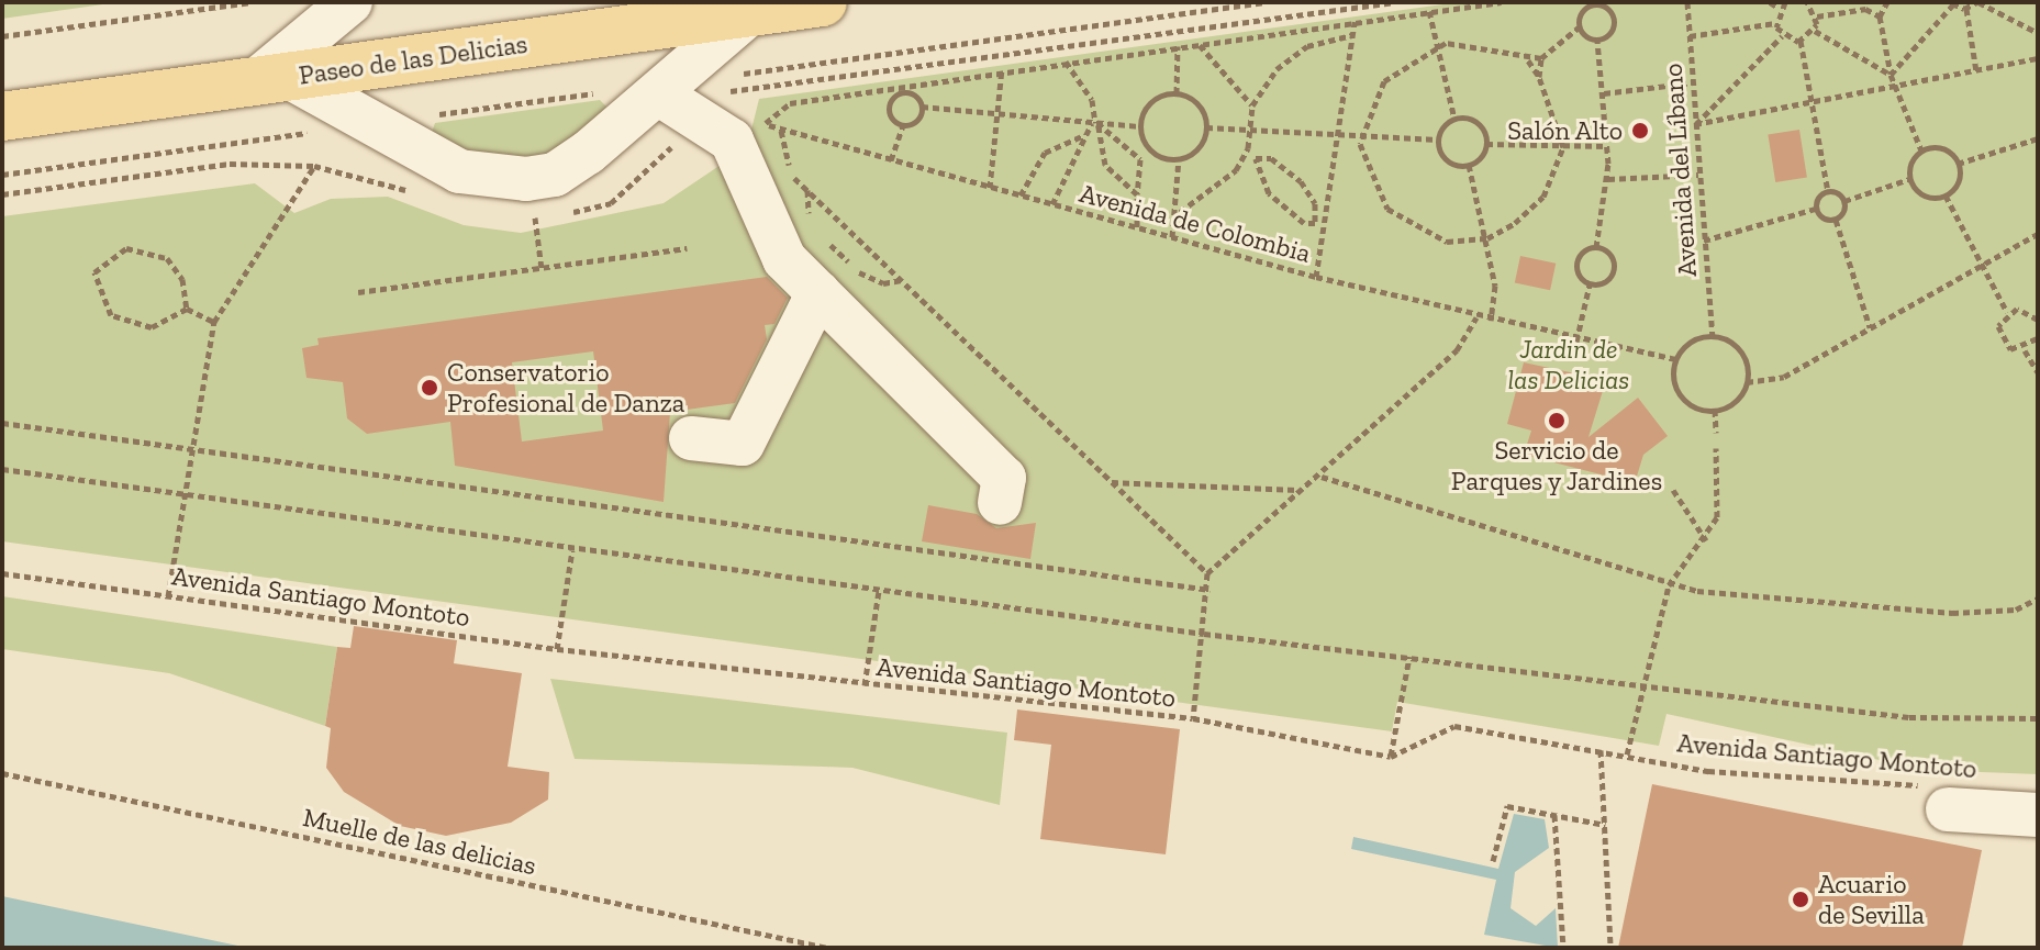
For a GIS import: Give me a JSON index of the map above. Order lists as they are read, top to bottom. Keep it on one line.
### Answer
{"streets":{"main road":["Paseo de las Delicias"],"path":["Avenida del Líbano","Avenida de Colombia","Avenida Santiago Montoto","Muelle de las delicias"]},"crossings":[["Avenida del Líbano","Avenida de Colombia"]],"parks":["Jardin de las Delicias"],"places":["Salón Alto","Conservatorio Profesional de Danza","Servicio de Parques y Jardines","Acuario de Sevilla"]}
